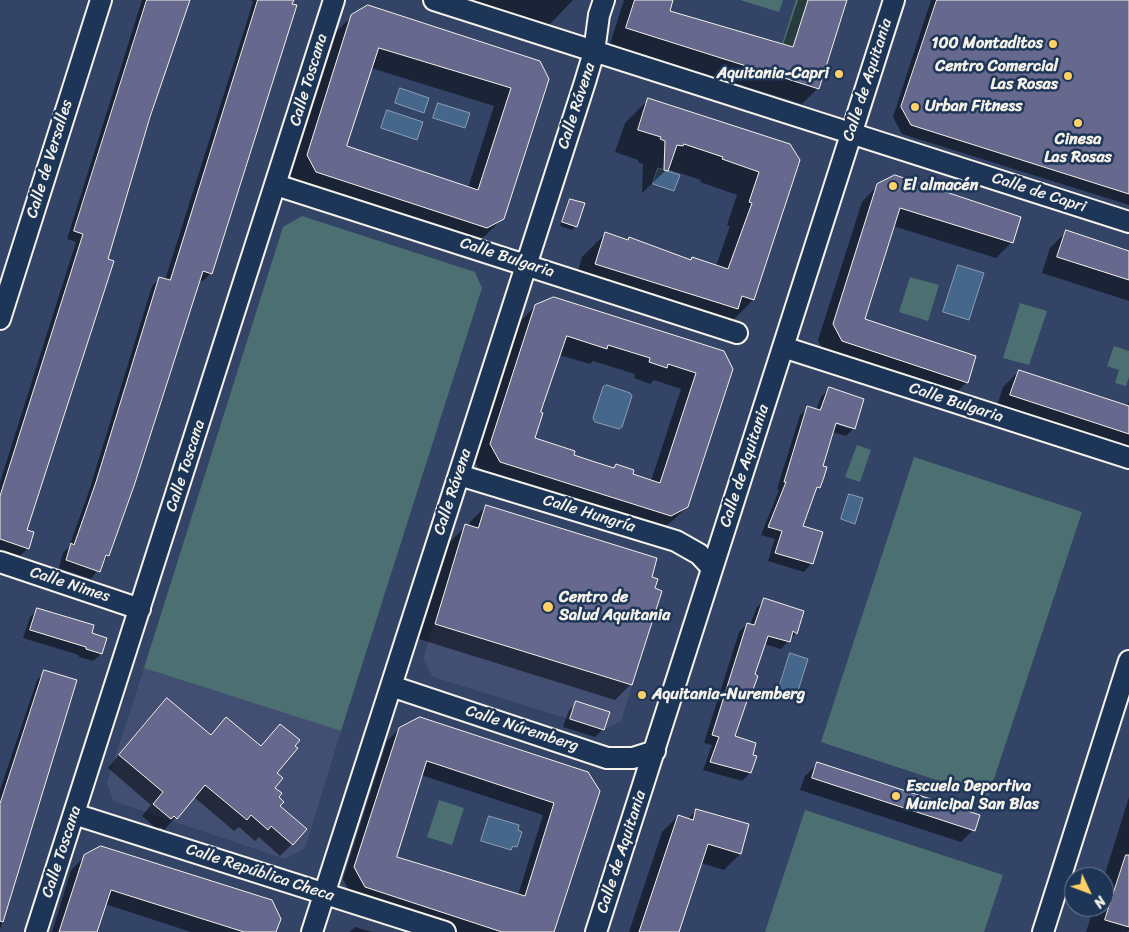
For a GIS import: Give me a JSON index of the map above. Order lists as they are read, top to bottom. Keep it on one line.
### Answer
{"streets":{"street":["Calle Toscana","Calle de Aquitania","Calle Rávena","Calle de Versalles","Calle de Capri","Calle Bulgaria","Calle Hungría","Calle Nimes","Calle Núremberg","Calle República Checa"]},"crossings":[["Calle Toscana","Calle Bulgaria"],["Calle Toscana","Calle Nimes"],["Calle Toscana","Calle República Checa"],["Calle de Aquitania","Calle de Capri"],["Calle de Aquitania","Calle Bulgaria"],["Calle de Aquitania","Calle Hungría"],["Calle de Aquitania","Calle Núremberg"],["Calle Rávena","Calle de Capri"],["Calle Rávena","Calle Bulgaria"],["Calle Rávena","Calle Hungría"],["Calle Rávena","Calle Núremberg"],["Calle Rávena","Calle República Checa"]],"places":["100 Montaditos","Aquitania-Capri","Centro Comercial Las Rosas","Urban Fitness","Cinesa Las Rosas","El almacén","Centro de Salud Aquitania","Aquitania-Nuremberg","Escuela Deportiva Municipal San Blas"],"north":"bottom right"}
